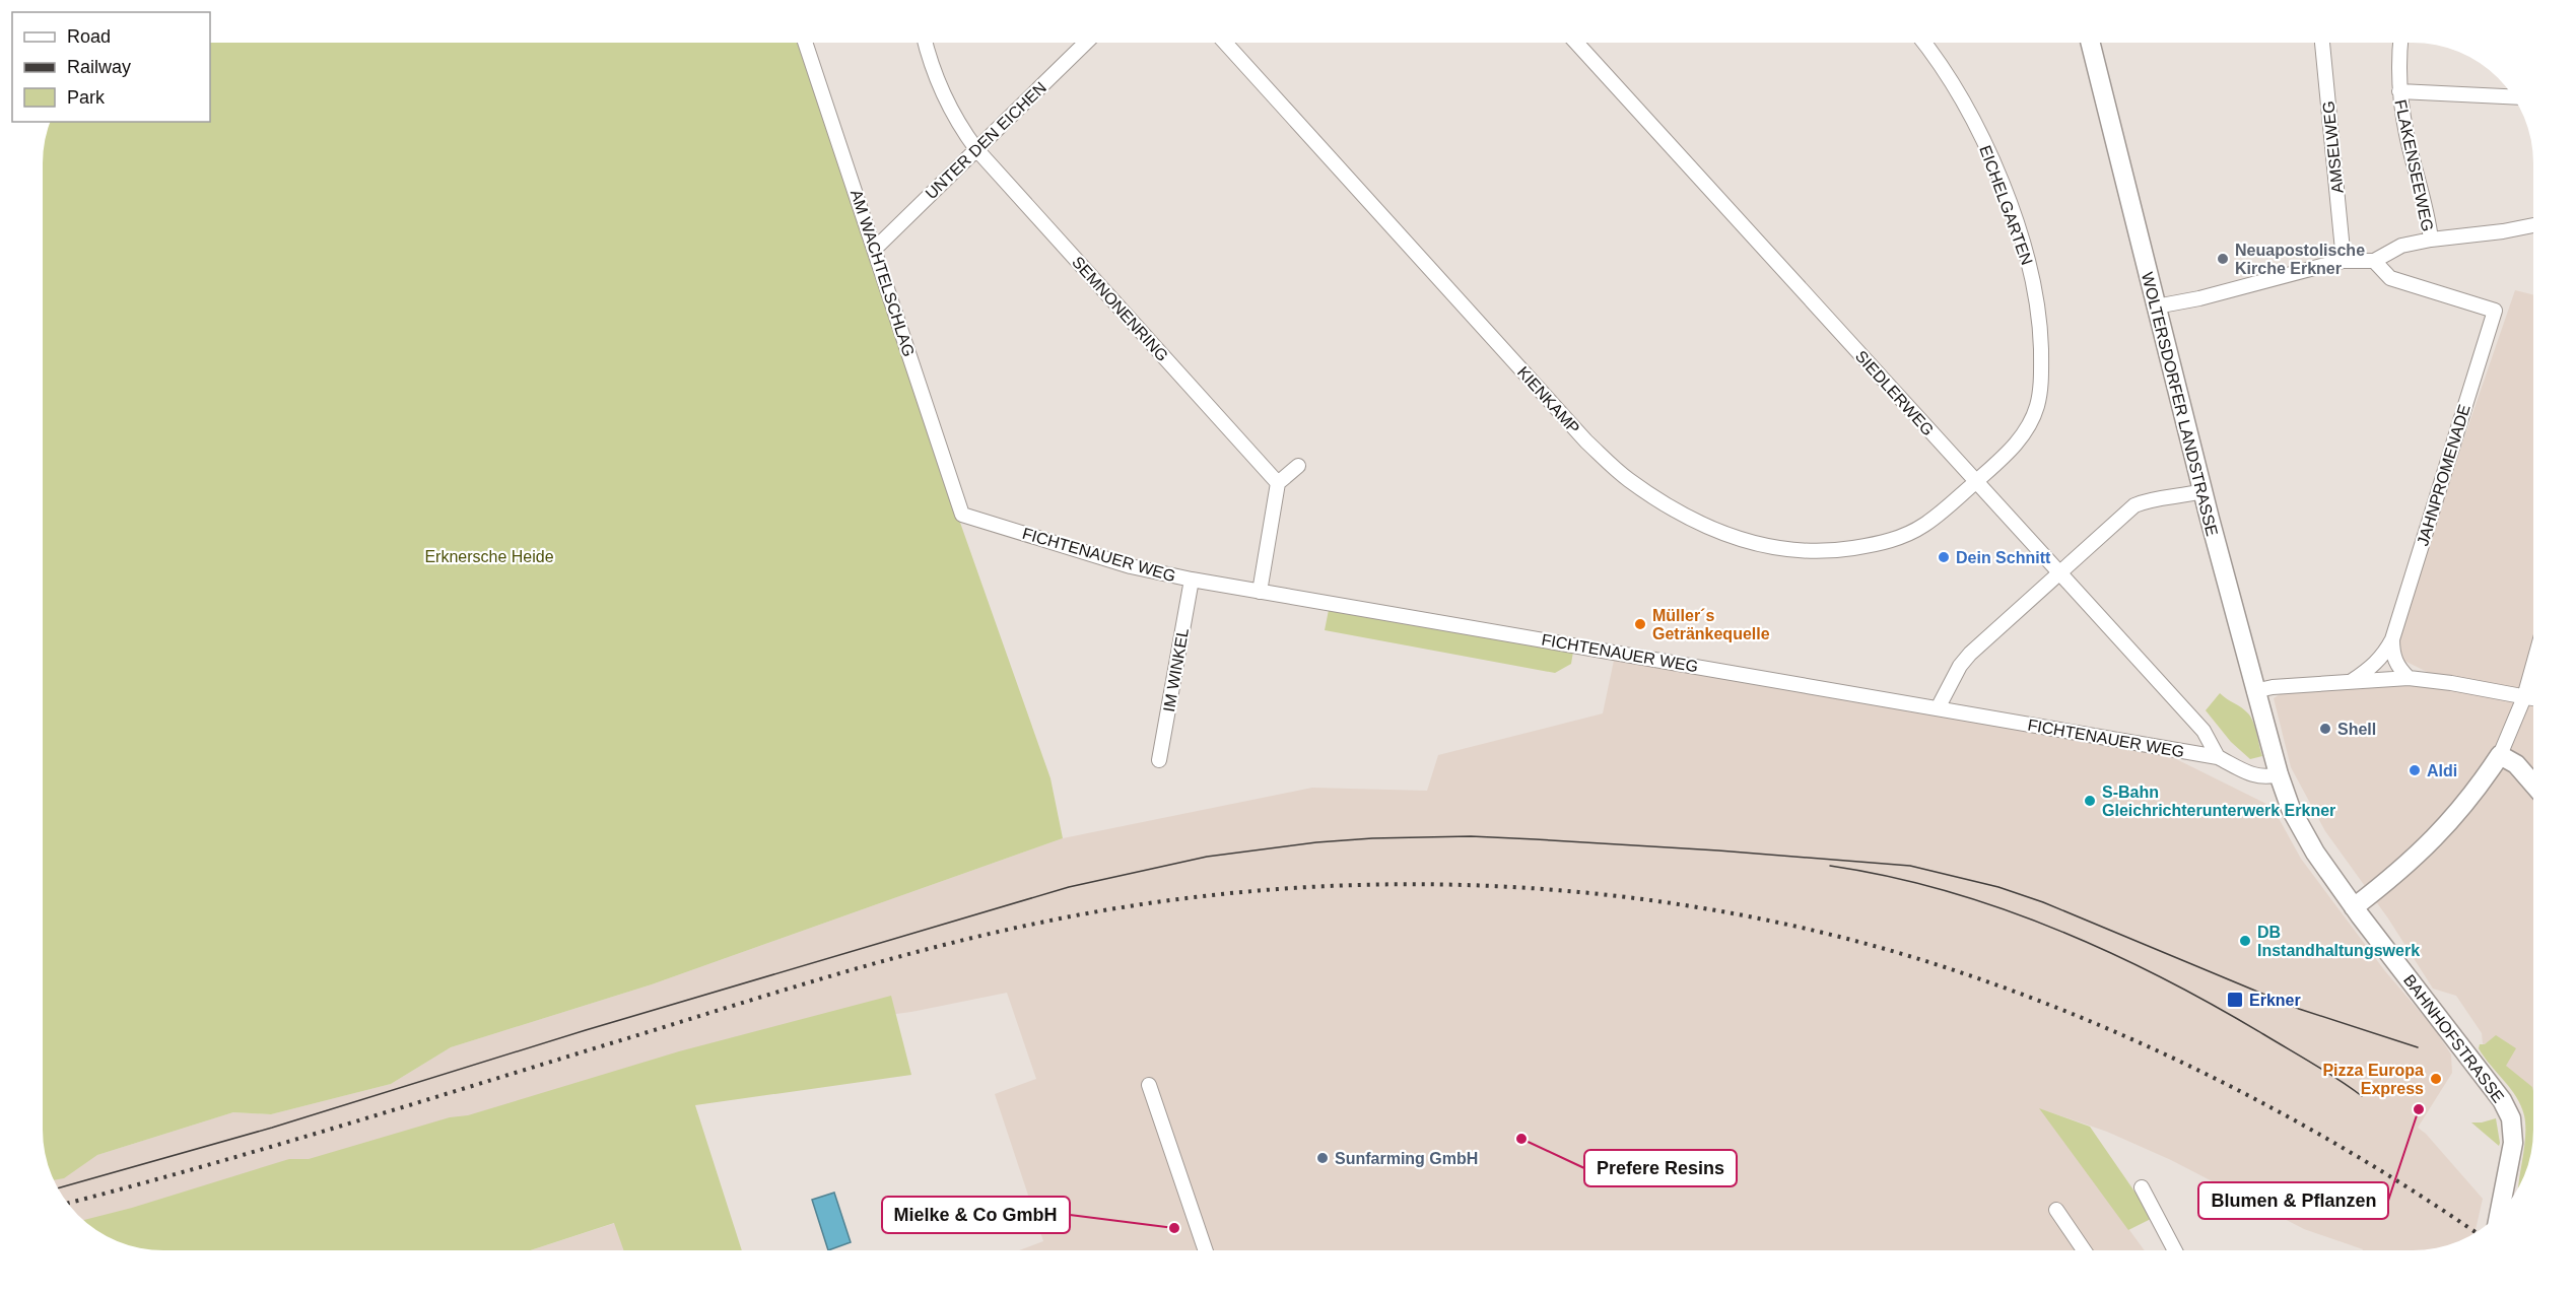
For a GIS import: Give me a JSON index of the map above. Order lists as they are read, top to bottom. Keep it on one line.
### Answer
{"streets":{"main road":["WOLTERSDORFER LANDSTRASSE","BAHNHOFSTRASSE"],"street":["UNTER DEN EICHEN","AMSELWEG","FLAKENSEEWEG","EICHELGARTEN","AM WACHTELSCHLAG","SEMNONENRING","SIEDLERWEG","KIENKAMP","JAHNPROMENADE","FICHTENAUER WEG","IM WINKEL"]},"crossings":[["UNTER DEN EICHEN","AM WACHTELSCHLAG"],["UNTER DEN EICHEN","SEMNONENRING"],["AMSELWEG","FLAKENSEEWEG"],["FLAKENSEEWEG","WOLTERSDORFER LANDSTRASSE"],["FLAKENSEEWEG","JAHNPROMENADE"],["EICHELGARTEN","SIEDLERWEG"],["EICHELGARTEN","KIENKAMP"],["AM WACHTELSCHLAG","FICHTENAUER WEG"],["SIEDLERWEG","KIENKAMP"],["SIEDLERWEG","FICHTENAUER WEG"],["WOLTERSDORFER LANDSTRASSE","FICHTENAUER WEG"],["WOLTERSDORFER LANDSTRASSE","BAHNHOFSTRASSE"],["FICHTENAUER WEG","IM WINKEL"],["FICHTENAUER WEG","BAHNHOFSTRASSE"]],"parks":["Erknersche Heide"],"places":{"other":["Neuapostolische Kirche Erkner","Dein Schnitt","Müller´s Getränkequelle","Shell","Aldi","S-Bahn Gleichrichterunterwerk Erkner","DB Instandhaltungswerk","Pizza Europa Express","Blumen & Pflanzen","Prefere Resins","Sunfarming GmbH","Mielke & Co GmbH"],"transit":["Erkner"]},"legend":["Road","Railway","Park"]}
